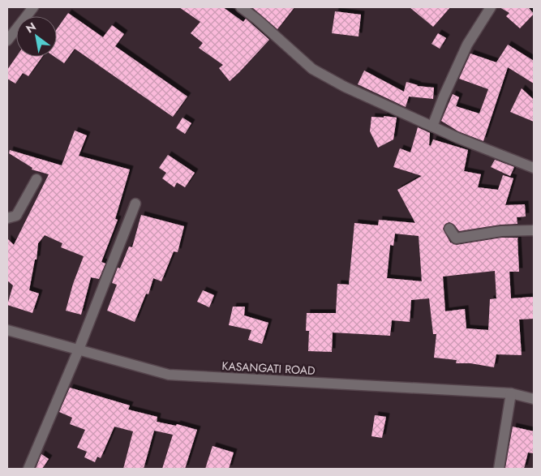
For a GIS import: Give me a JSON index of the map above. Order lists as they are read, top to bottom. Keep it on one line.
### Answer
{"streets":{"street":["KASANGATI ROAD"]},"north":"top left"}
